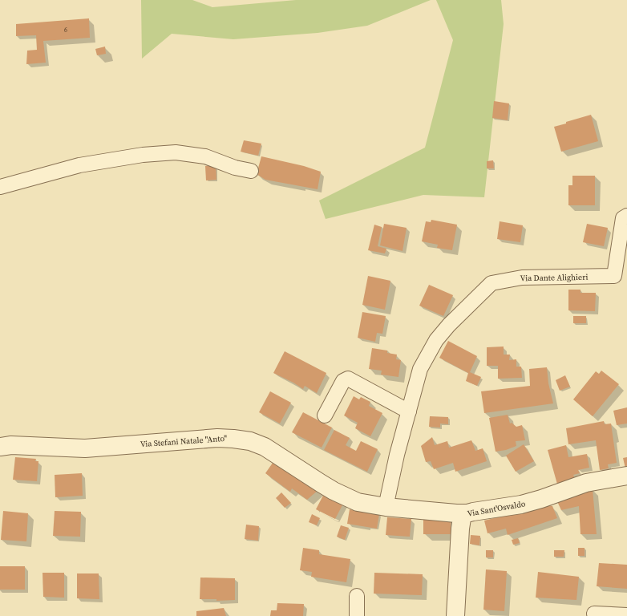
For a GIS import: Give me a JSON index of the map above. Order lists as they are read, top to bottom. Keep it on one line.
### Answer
{"streets":{"street":["Via Dante Alighieri","Via Stefani Natale \"Anto\"","Via Sant'Osvaldo"]},"crossings":[["Via Dante Alighieri","Via Stefani Natale \"Anto\""],["Via Stefani Natale \"Anto\"","Via Sant'Osvaldo"]],"house_numbers":["6"]}
